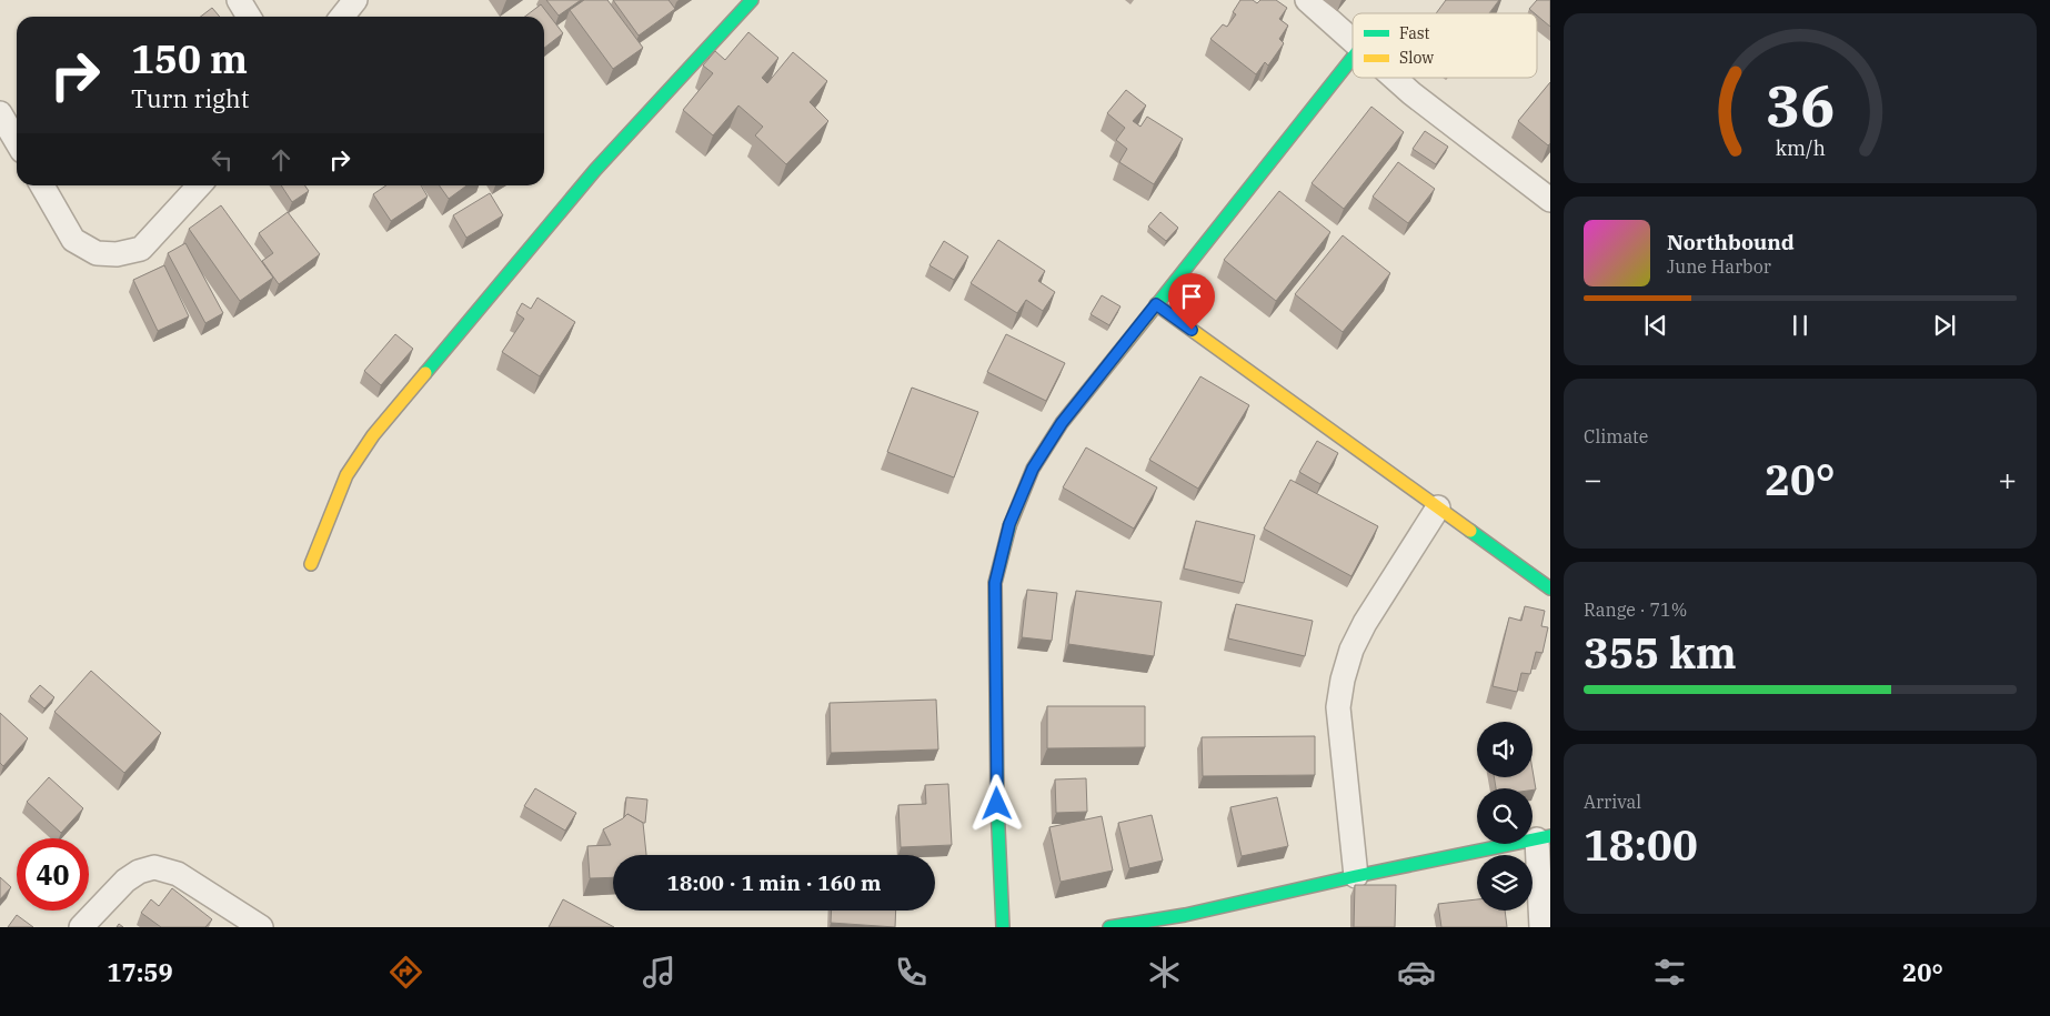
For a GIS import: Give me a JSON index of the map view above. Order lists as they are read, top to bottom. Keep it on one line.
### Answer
{"legend":["Fast","Slow"],"page":{"turn":["150 m","Turn right"],"song":["Northbound","June Harbor"],"tile":["Climate",["Range · 71%","355 km"],["Arrival","18:00"]],"heat":["−","20°","+"],"limit":"40","trip":"18:00 · 1 min · 160 m","tabs":["17:59","20°"],"gauge":["36","km/h"]}}
